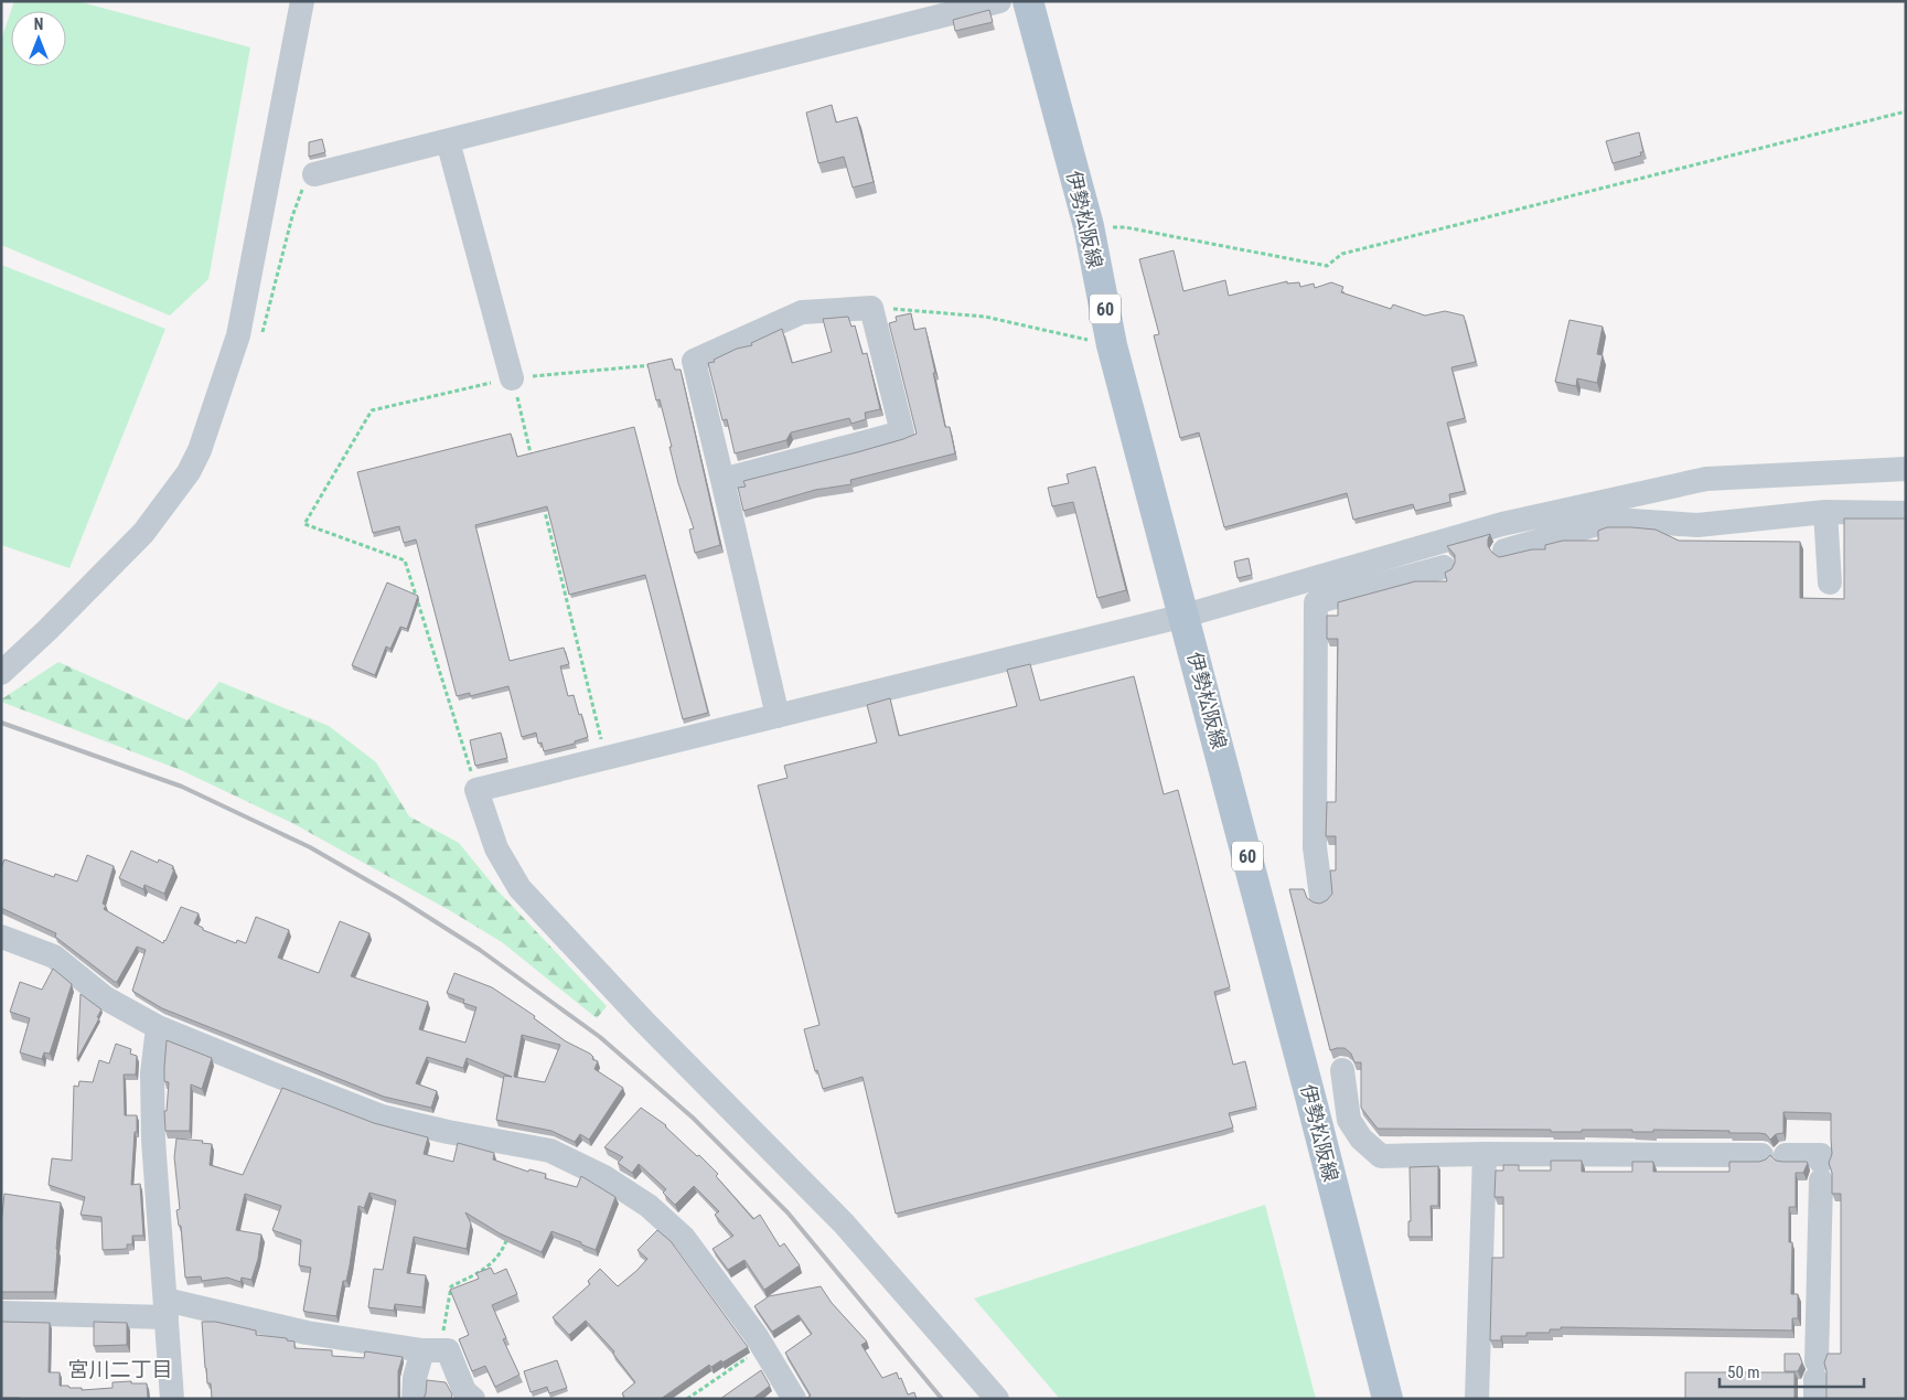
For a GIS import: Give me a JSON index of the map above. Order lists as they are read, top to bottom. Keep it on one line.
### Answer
{"streets":{"main road":["伊勢松阪線","60"]},"districts":["宮川二丁目"],"scale_bar":"50 m","north":"top"}
